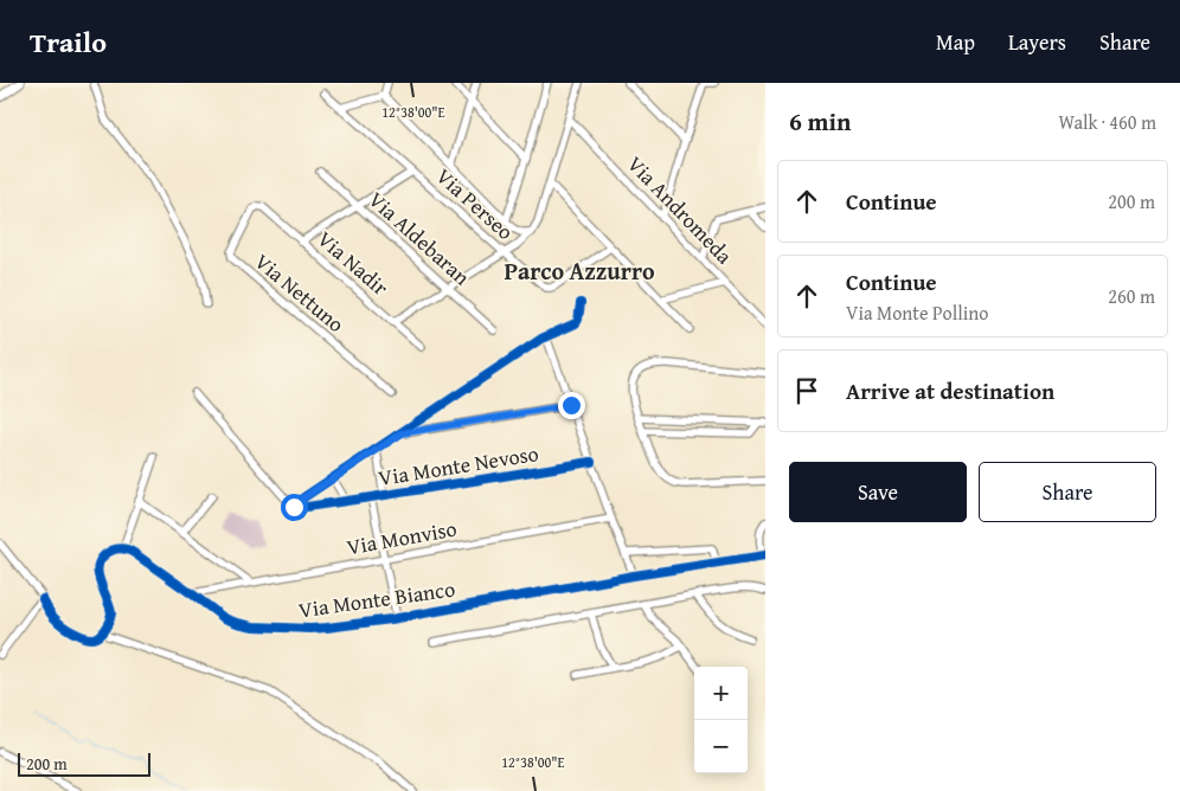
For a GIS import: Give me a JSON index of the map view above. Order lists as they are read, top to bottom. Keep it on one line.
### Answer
{"streets":{"street":["Via Perseo","Via Andromeda","Via Aldebaran","Via Nadir","Via Nettuno","Via Monte Nevoso","Via Monviso","Via Monte Bianco"]},"crossings":[["Via Nadir","Via Nettuno"]],"districts":["Parco Azzurro"],"scale_bar":"200 m","page":{"header":"Trailo","nav":["Map","Layers","Share"],"heading":["6 min","Walk · 460 m"],"list":[["Continue","200 m"],["Continue","Via Monte Pollino","260 m"],"Arrive at destination"],"buttons":["Save","Share"],"map_buttons":["+","−"],"scale":"200 m"},"coordinates":["12°38'00\"E"]}
